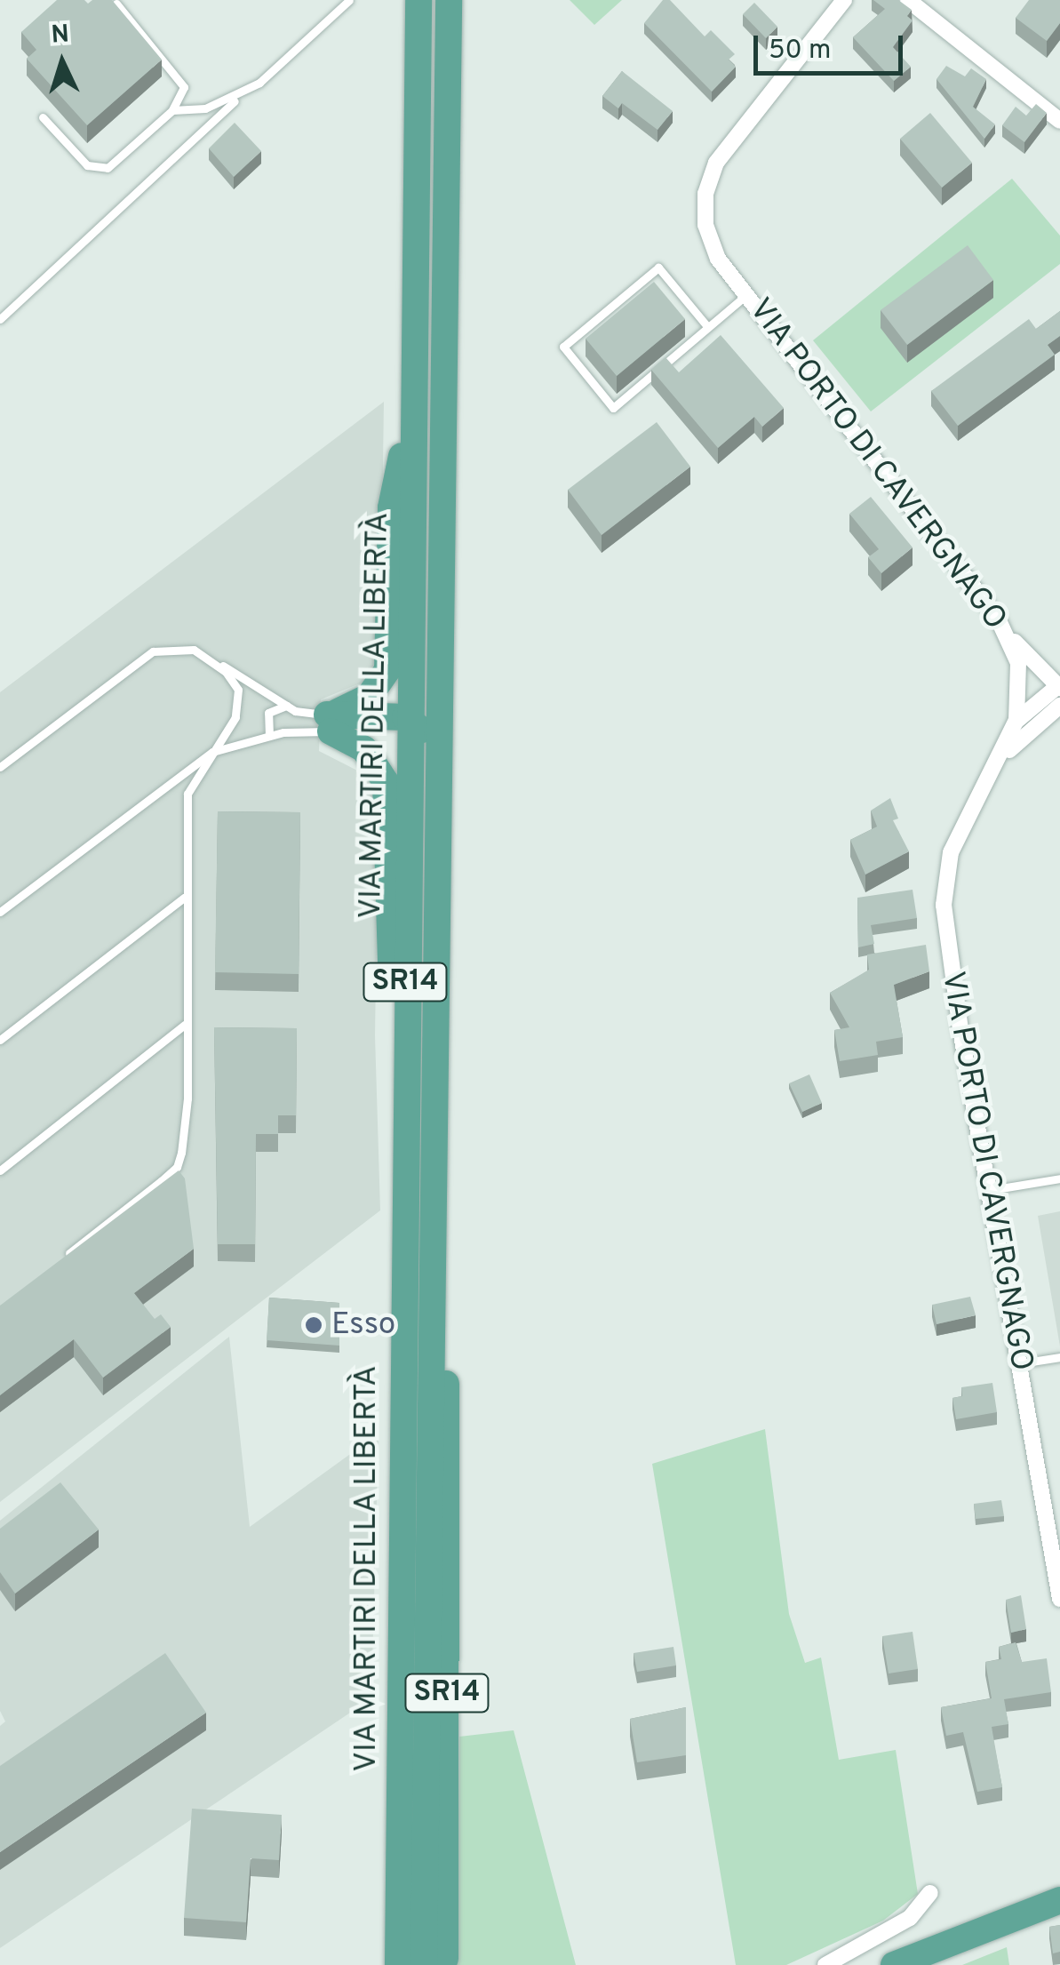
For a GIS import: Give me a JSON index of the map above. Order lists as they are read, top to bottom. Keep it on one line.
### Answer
{"streets":{"main road":["VIA MARTIRI DELLA LIBERTÀ","SR14"],"street":["VIA PORTO DI CAVERGNAGO"]},"places":["Esso"],"scale_bar":"50 m","north":"top"}
